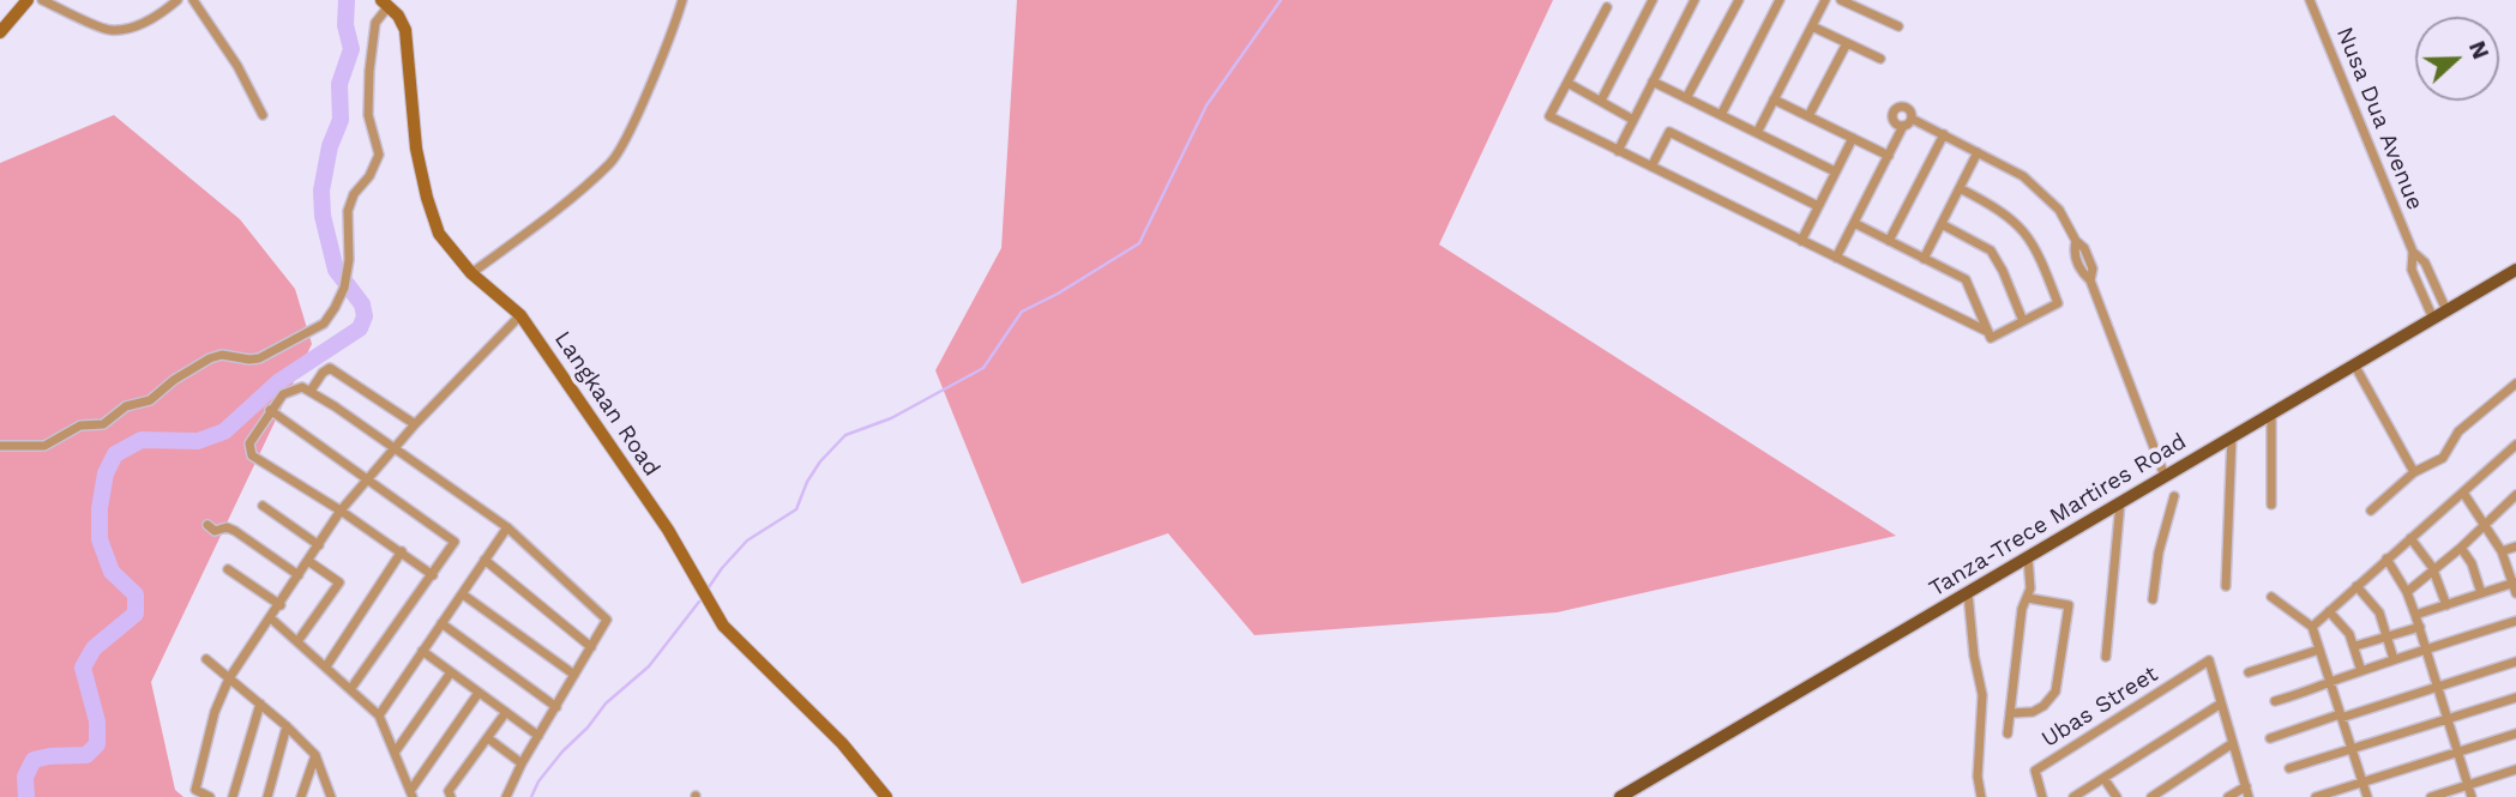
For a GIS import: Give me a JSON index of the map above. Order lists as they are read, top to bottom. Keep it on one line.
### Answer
{"streets":{"main road":["Tanza-Trece Martires Road"],"street":["Nusa Dua Avenue","Langkaan Road","Ubas Street"]},"crossings":[["Nusa Dua Avenue","Tanza-Trece Martires Road"]],"north":"right"}
